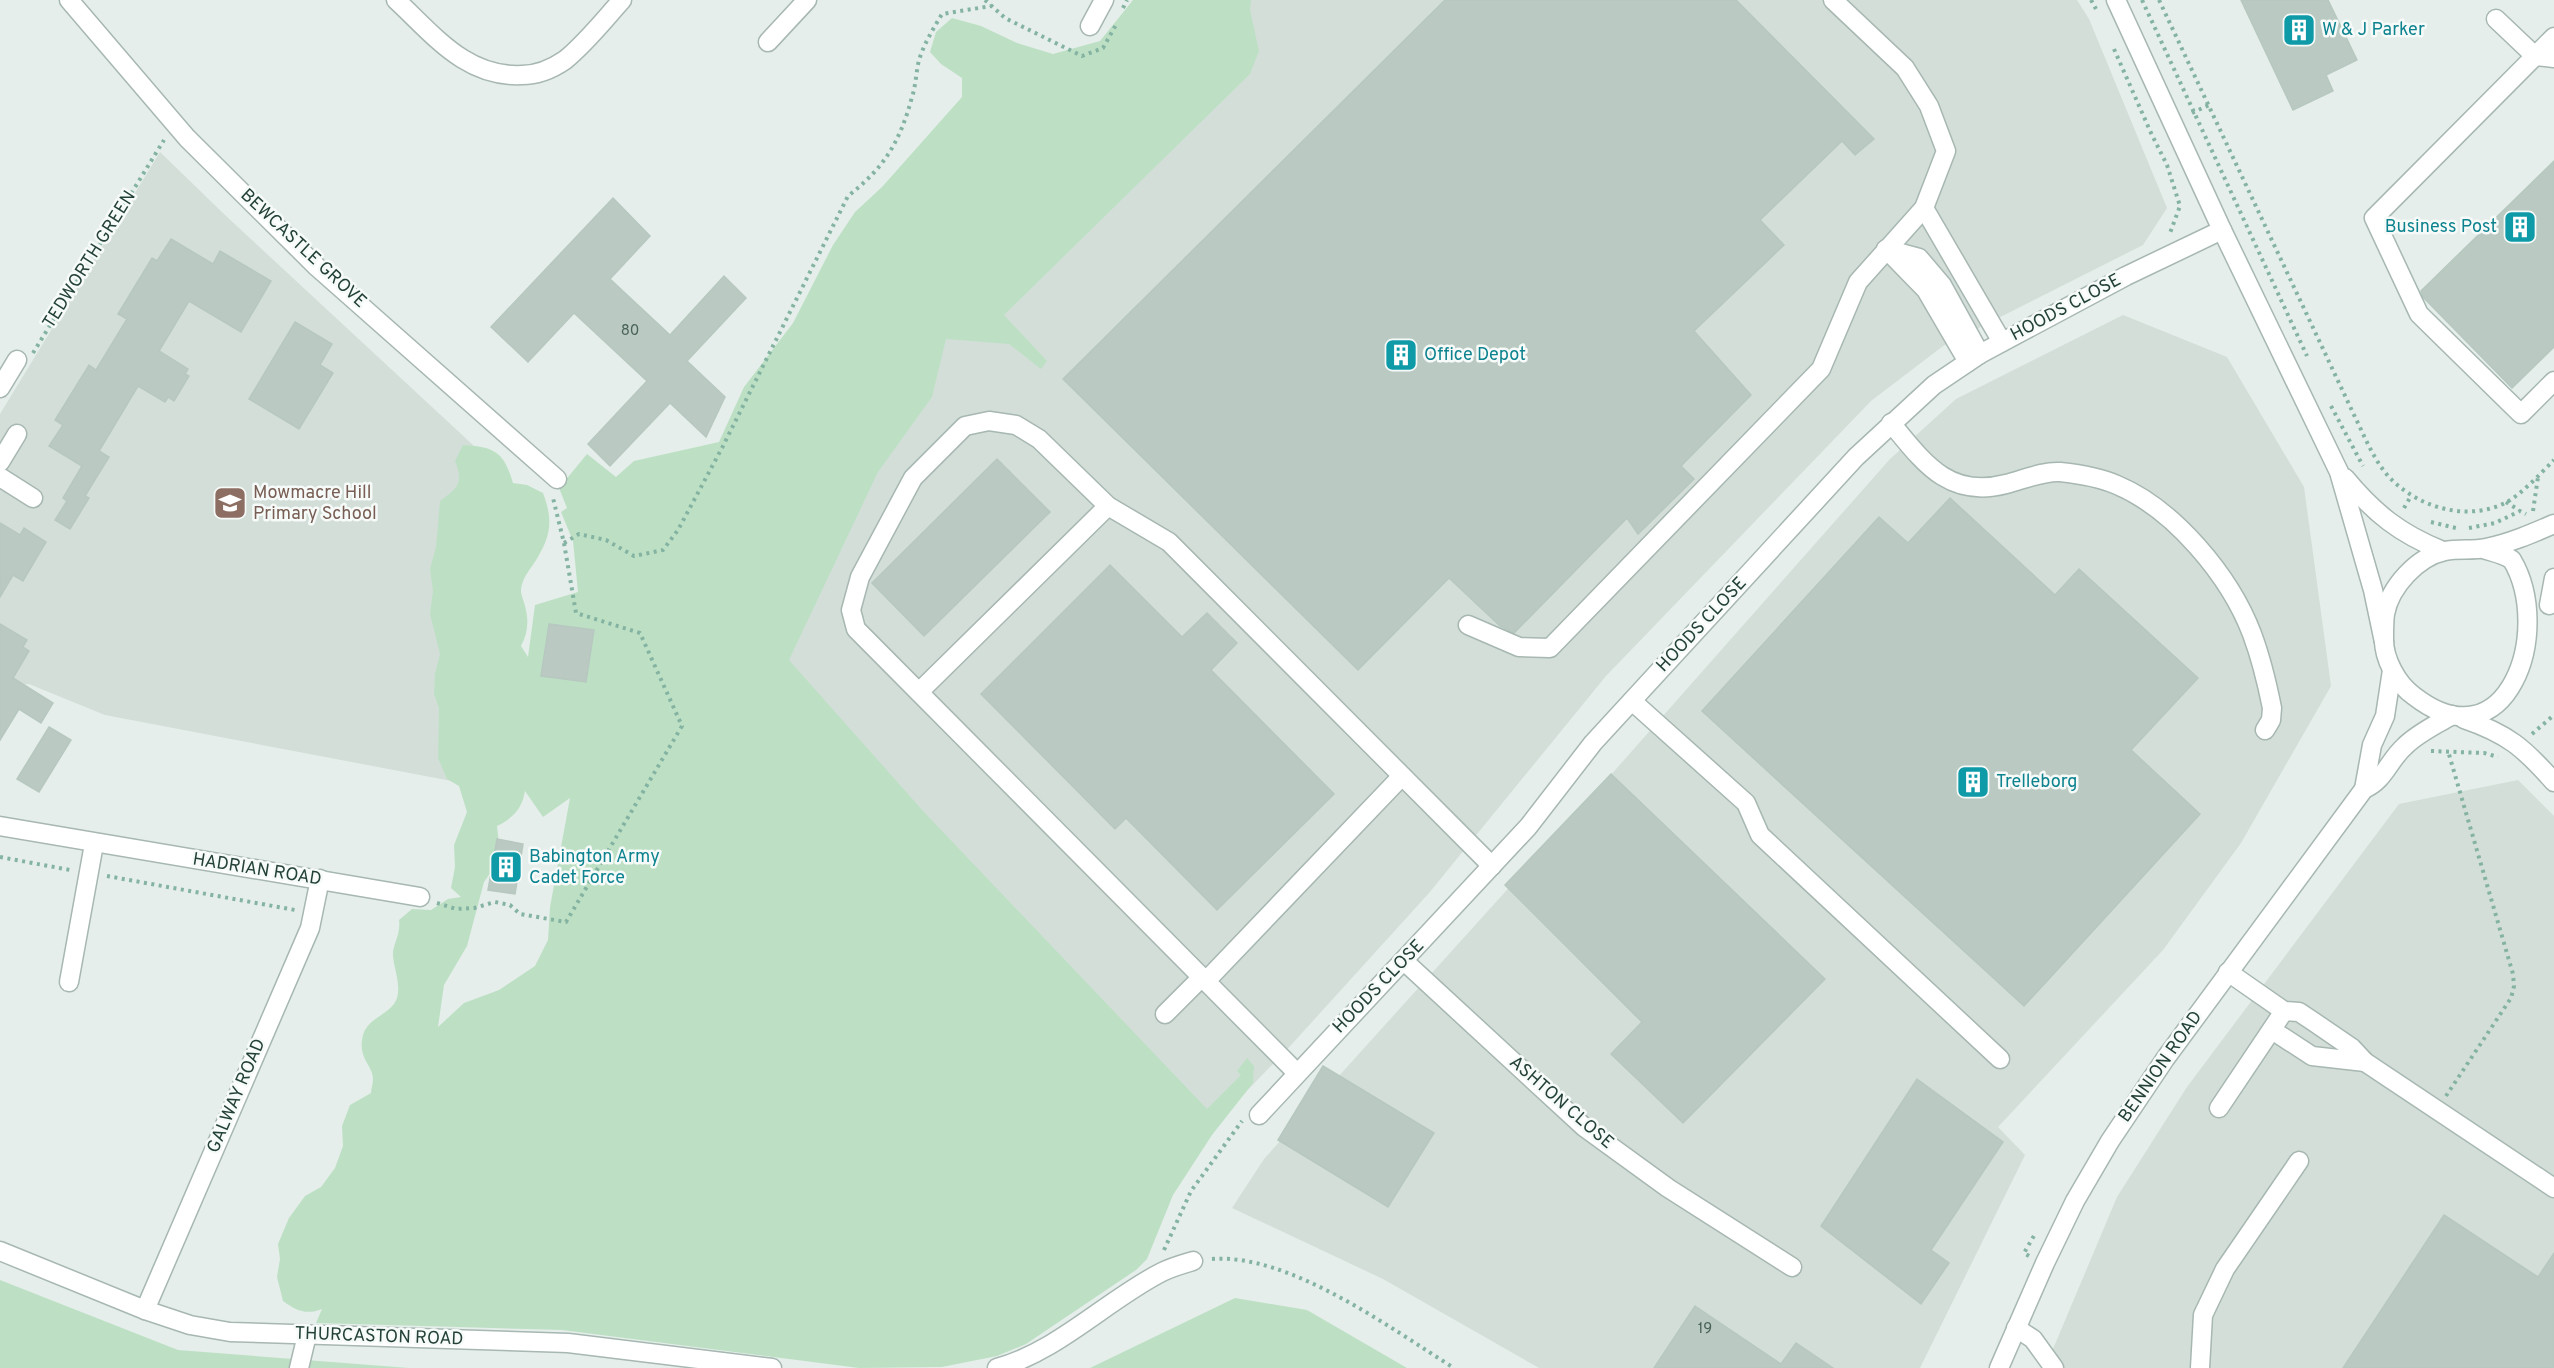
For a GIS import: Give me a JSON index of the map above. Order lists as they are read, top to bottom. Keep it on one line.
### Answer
{"streets":{"street":["BEWCASTLE GROVE","HOODS CLOSE","HADRIAN ROAD","BENNION ROAD","GALWAY ROAD","ASHTON CLOSE","THURCASTON ROAD"],"path":["TEDWORTH GREEN"]},"crossings":[["BEWCASTLE GROVE","TEDWORTH GREEN"],["HOODS CLOSE","ASHTON CLOSE"],["HADRIAN ROAD","GALWAY ROAD"],["GALWAY ROAD","THURCASTON ROAD"]],"places":{"building":["W & J Parker","Business Post","Office Depot","Trelleborg","Babington Army Cadet Force"],"school or university":["Mowmacre Hill Primary School"]},"house_numbers":["80","19"]}
